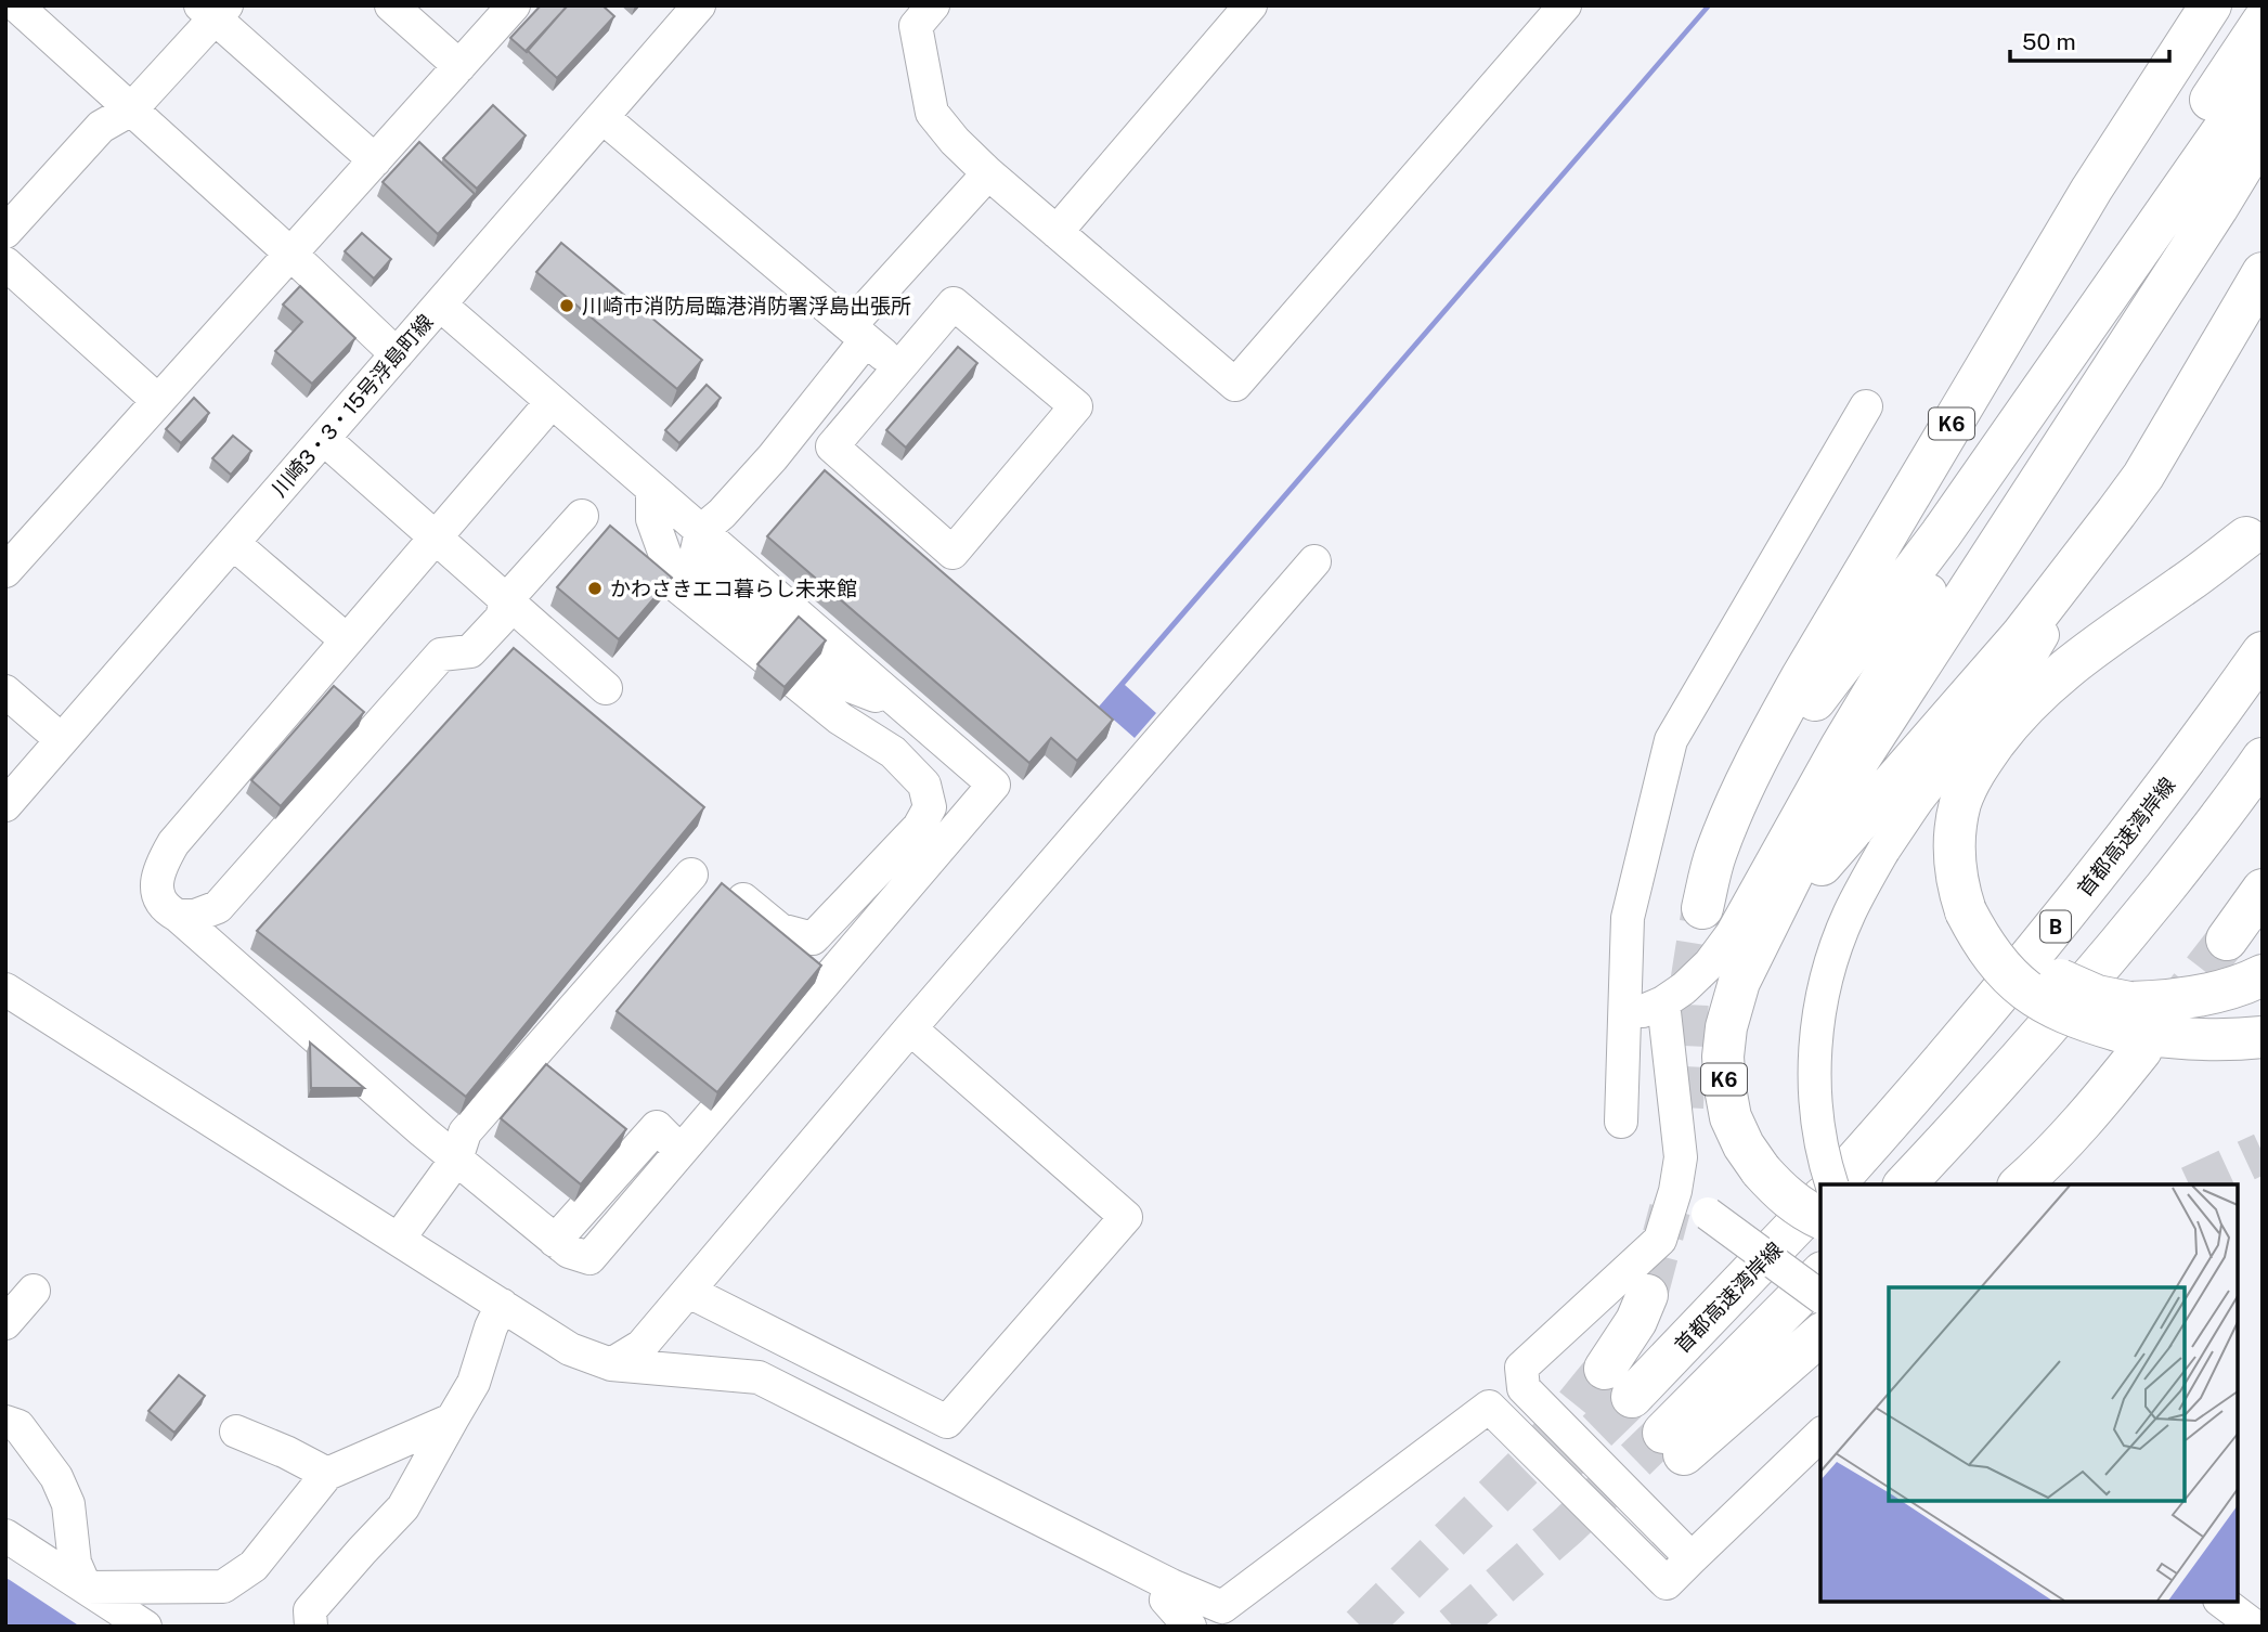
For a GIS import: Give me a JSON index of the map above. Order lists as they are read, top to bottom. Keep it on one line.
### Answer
{"streets":{"highway":["K6","首都高速湾岸線","B"],"street":["川崎3・3・15号浮島町線"]},"places":["川崎市消防局臨港消防署浮島出張所","かわさきエコ暮らし未来館"],"scale_bar":"50 m"}
